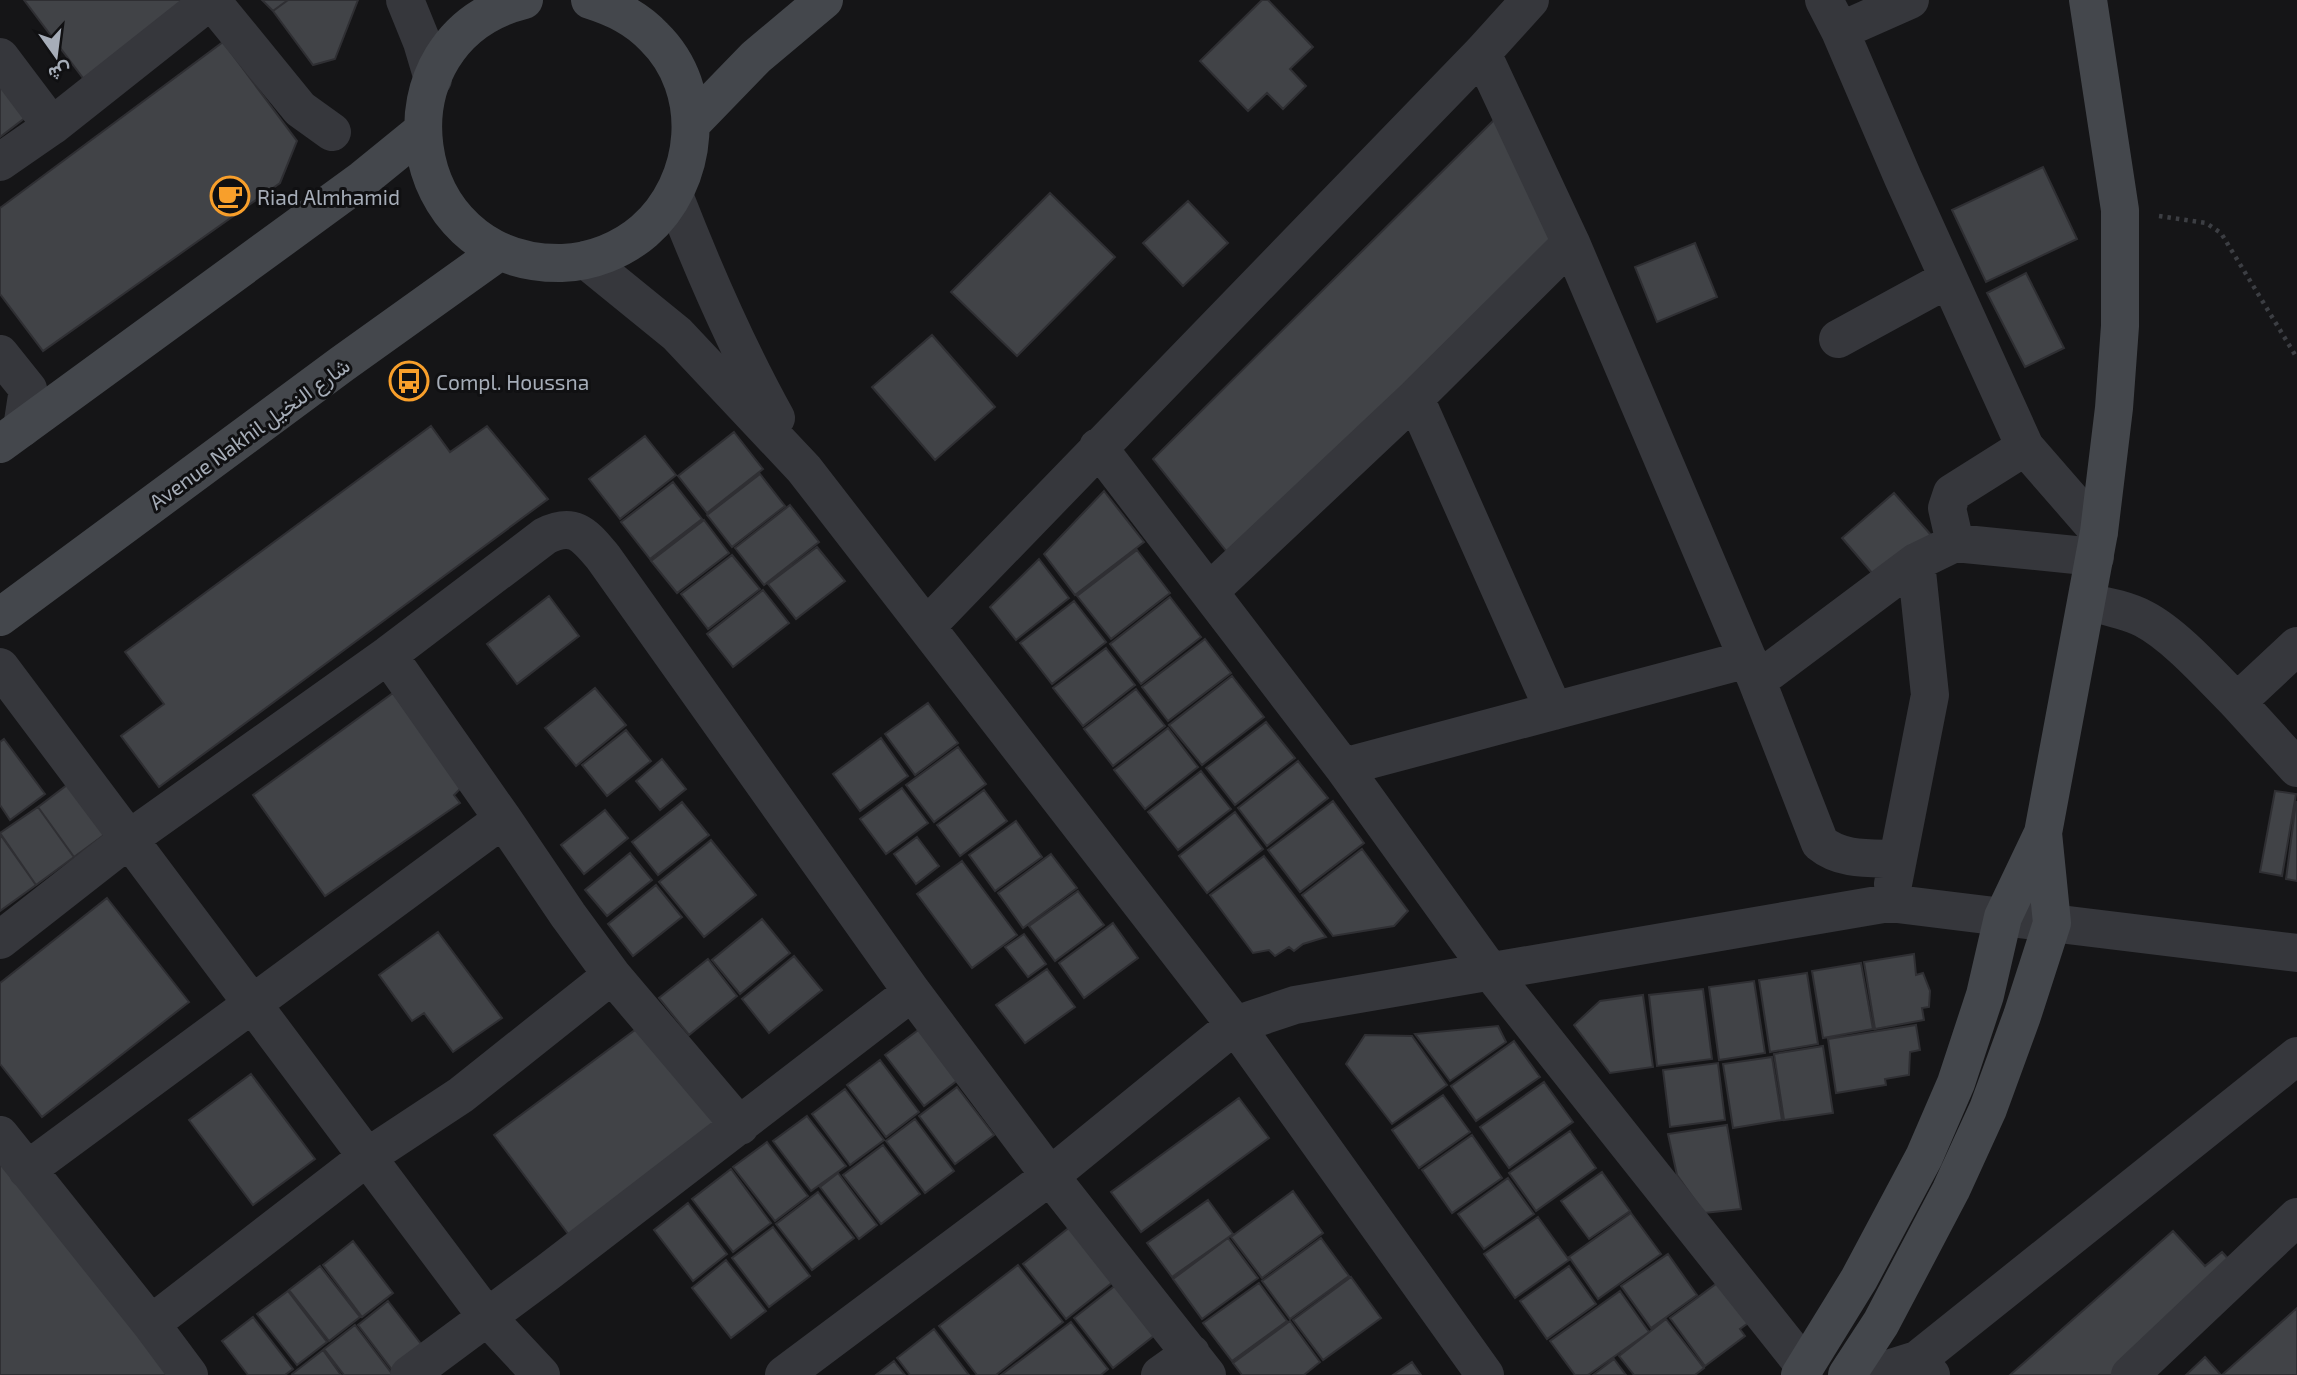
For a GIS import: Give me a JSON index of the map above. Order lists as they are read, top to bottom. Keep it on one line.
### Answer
{"streets":{"street":["Avenue Nakhil شارع النخيل"]},"places":{"cafe":["Riad Almhamid"],"bus stop":["Compl. Houssna"]},"north":"bottom"}
